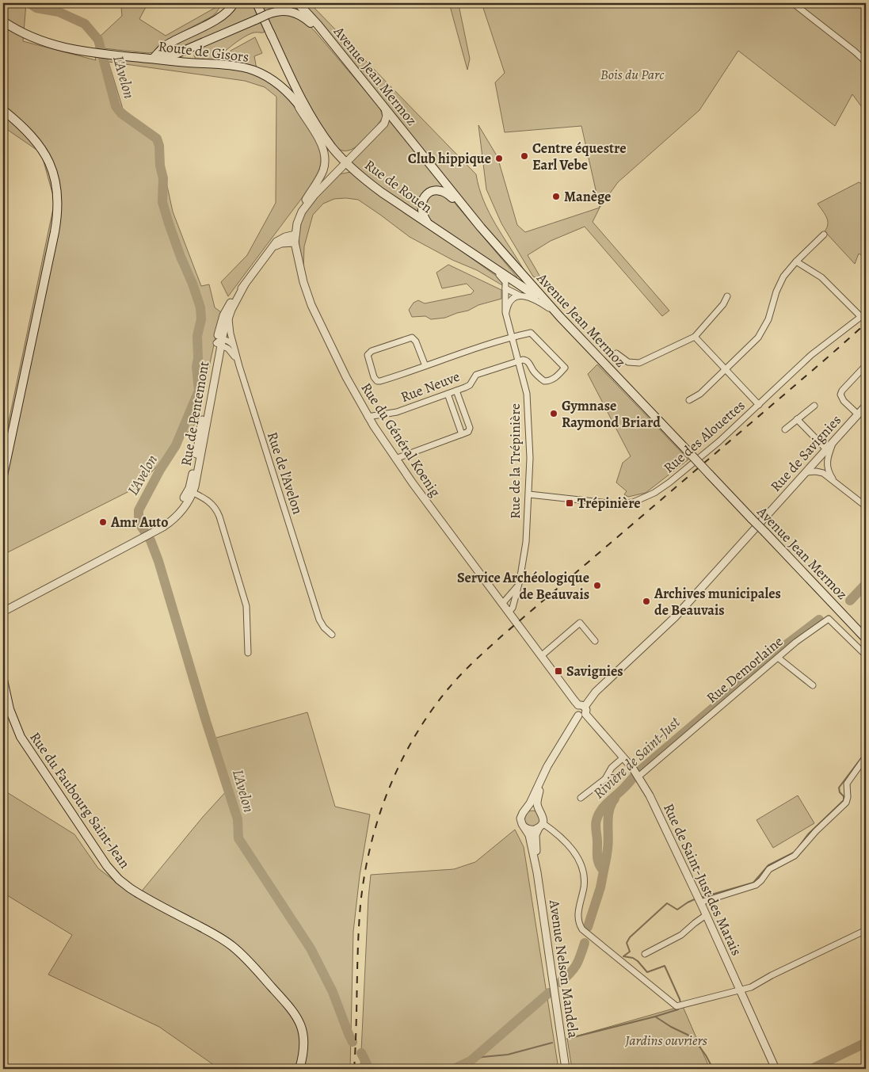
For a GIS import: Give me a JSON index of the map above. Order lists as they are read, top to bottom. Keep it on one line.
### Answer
{"streets":{"main road":["Route de Gisors","Avenue Jean Mermoz","Rue de Rouen","Rue du Faubourg Saint-Jean"],"street":["Rue Neuve","Rue de Pentemont","Rue des Alouettes","Rue du Général Koenig","Rue de Savignies","Rue de la Trépinière","Rue de l'Avelon","Rue Demorlaine","Rue de Saint-Just des Marais","Avenue Nelson Mandela"]},"crossings":[["Route de Gisors","Rue de Rouen"],["Avenue Jean Mermoz","Rue de Rouen"],["Rue Neuve","Rue du Général Koenig"],["Rue Neuve","Rue de la Trépinière"],["Rue de Pentemont","Rue du Général Koenig"],["Rue de Pentemont","Rue de l'Avelon"],["Rue des Alouettes","Rue de la Trépinière"],["Rue du Général Koenig","Rue de la Trépinière"],["Rue du Général Koenig","Rue de Saint-Just des Marais"],["Rue de Savignies","Rue de Saint-Just des Marais"],["Rue de la Trépinière","Rue de Saint-Just des Marais"],["Rue Demorlaine","Rue de Saint-Just des Marais"]],"water":["L'Avelon","Rivière de Saint-Just"],"parks":["Bois du Parc","Jardins ouvriers"],"places":{"other":["Centre équestre Earl Vebe","Club hippique","Manège","Gymnase Raymond Briard","Amr Auto","Service Archéologique de Beauvais","Archives municipales de Beauvais"],"transit":["Trépinière","Savignies"]}}
